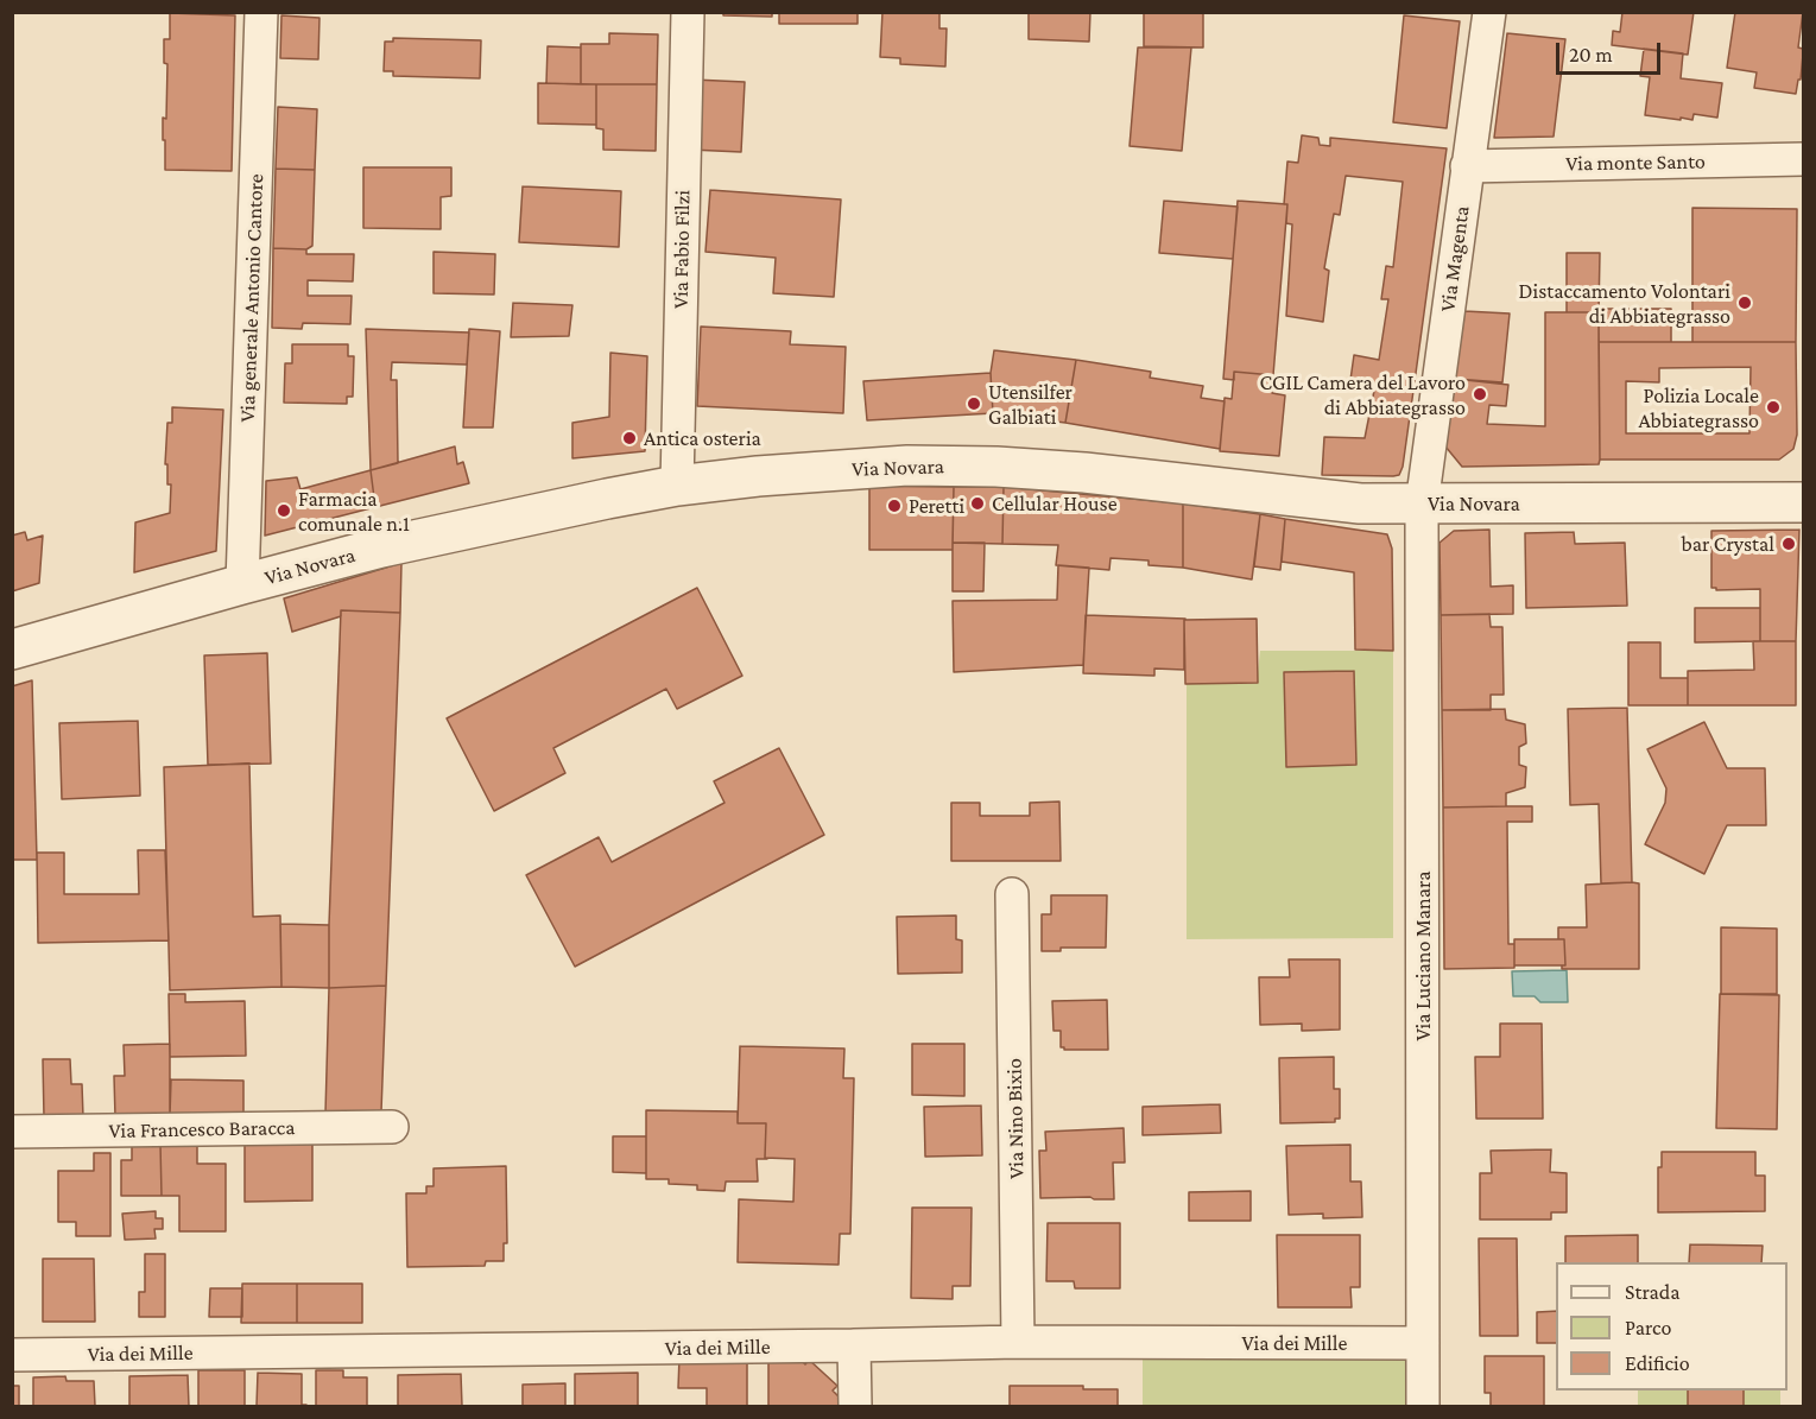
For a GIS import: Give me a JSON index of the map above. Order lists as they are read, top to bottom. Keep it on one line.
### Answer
{"streets":{"street":["Via monte Santo","Via Fabio Filzi","Via Magenta","Via generale Antonio Cantore","Via Novara","Via Luciano Manara","Via Nino Bixio","Via Francesco Baracca","Via dei Mille"]},"crossings":[["Via monte Santo","Via Magenta"],["Via Fabio Filzi","Via Novara"],["Via Magenta","Via Novara"],["Via Magenta","Via Luciano Manara"],["Via generale Antonio Cantore","Via Novara"],["Via Novara","Via Luciano Manara"],["Via Luciano Manara","Via dei Mille"],["Via Nino Bixio","Via dei Mille"]],"places":["Distaccamento Volontari di Abbiategrasso","CGIL Camera del Lavoro di Abbiategrasso","Utensilfer Galbiati","Polizia Locale Abbiategrasso","Antica osteria","Cellular House","Peretti","Farmacia comunale n.1","bar Crystal"],"legend":["Strada","Parco","Edificio"],"scale_bar":"20 m"}
